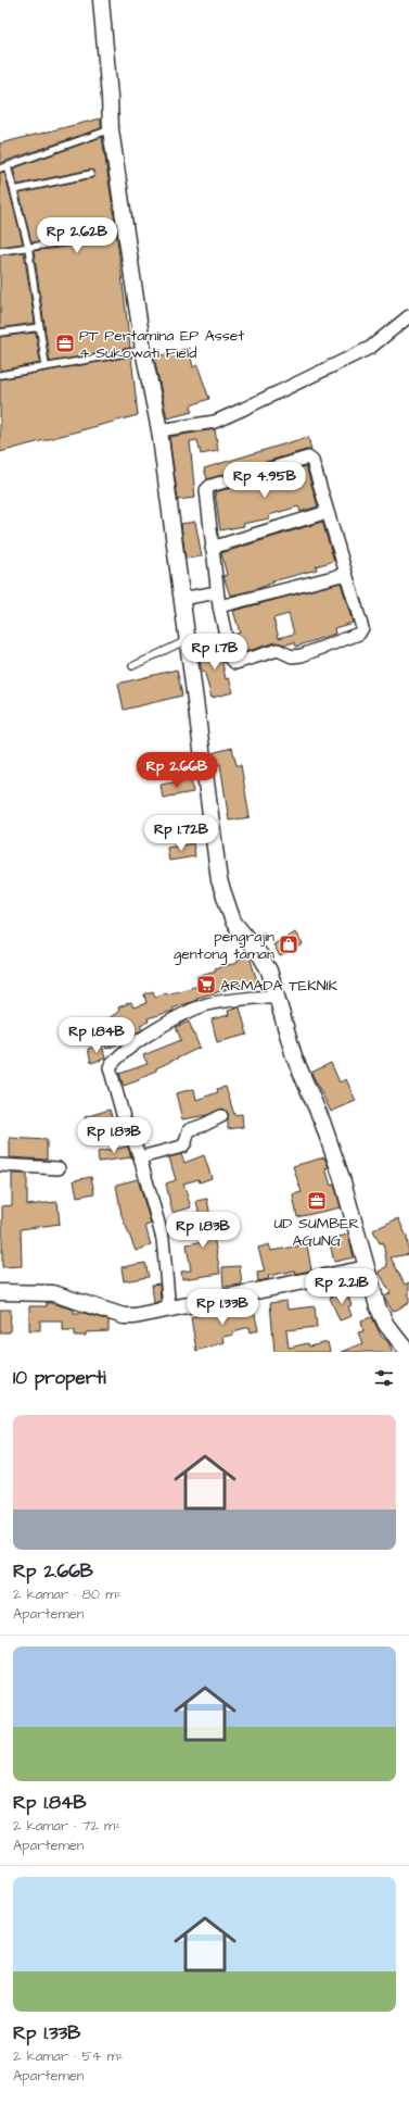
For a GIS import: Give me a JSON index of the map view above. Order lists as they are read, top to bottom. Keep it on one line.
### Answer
{"places":{"office":["PT Pertamina EP Asset 4 Sukowati Field","UD SUMBER AGUNG"],"shop":["pengrajin gentong taman"],"supermarket":["ARMADA TEKNIK"]},"page":{"price":["Rp 2.62B","Rp 4.95B","Rp 1.7B","Rp 2.66B","Rp 1.72B","Rp 1.84B","Rp 1.83B","Rp 1.83B","Rp 2.21B","Rp 1.33B"],"heading":"10 properti","list":[{"name":"Rp 2.66B","note":"2 kamar · 80 m² · Apartemen"},{"name":"Rp 1.84B","note":"2 kamar · 72 m² · Apartemen"},{"name":"Rp 1.33B","note":"2 kamar · 54 m² · Apartemen"}]}}
